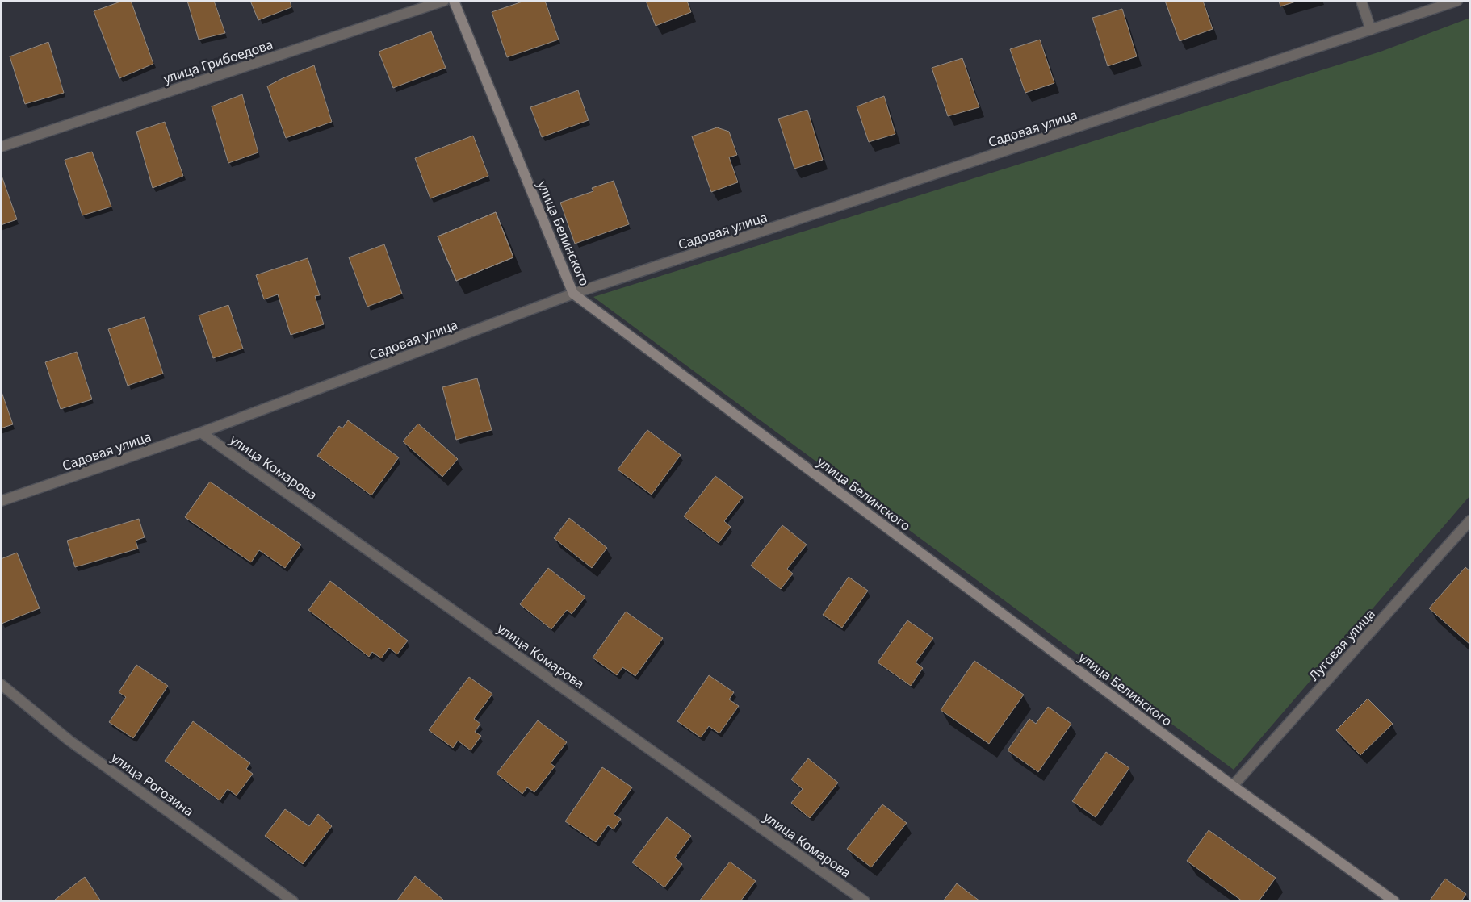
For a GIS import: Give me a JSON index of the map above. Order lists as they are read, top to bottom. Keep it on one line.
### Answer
{"streets":{"street":["улица Грибоедова","Садовая улица","улица Белинского","улица Комарова","Луговая улица","улица Рогозина"]},"crossings":[["Садовая улица","улица Белинского"],["Садовая улица","улица Комарова"],["улица Белинского","Луговая улица"]]}
